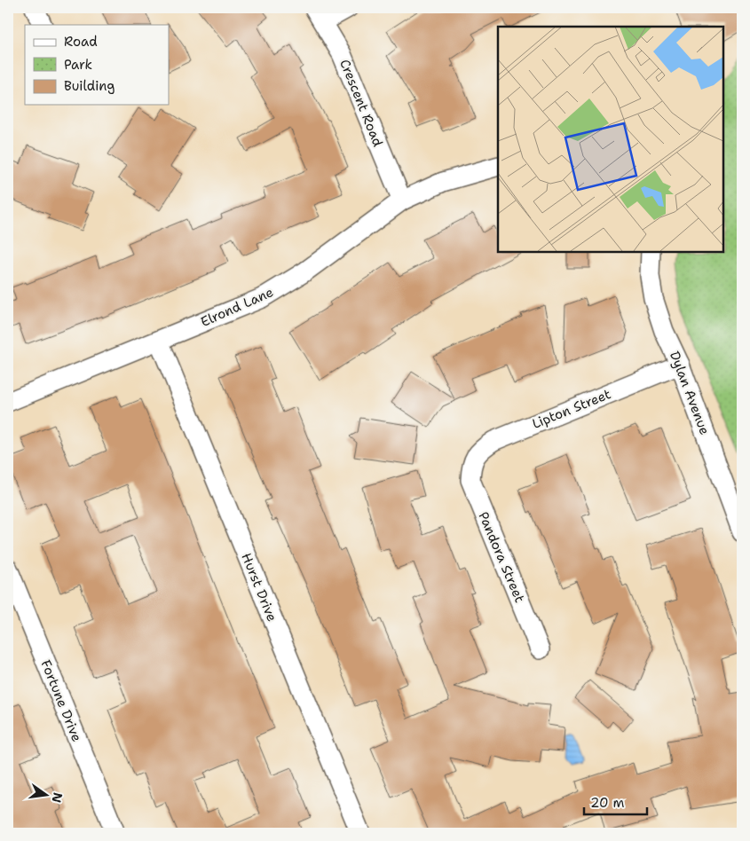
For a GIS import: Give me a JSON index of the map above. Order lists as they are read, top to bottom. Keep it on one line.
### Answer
{"streets":{"street":["Crescent Road","Elrond Lane","Dylan Avenue","Lipton Street","Pandora Street","Hurst Drive","Fortune Drive"]},"crossings":[["Crescent Road","Elrond Lane"],["Elrond Lane","Hurst Drive"],["Dylan Avenue","Lipton Street"],["Lipton Street","Pandora Street"]],"legend":["Road","Park","Building"],"scale_bar":"20 m","north":"right"}
